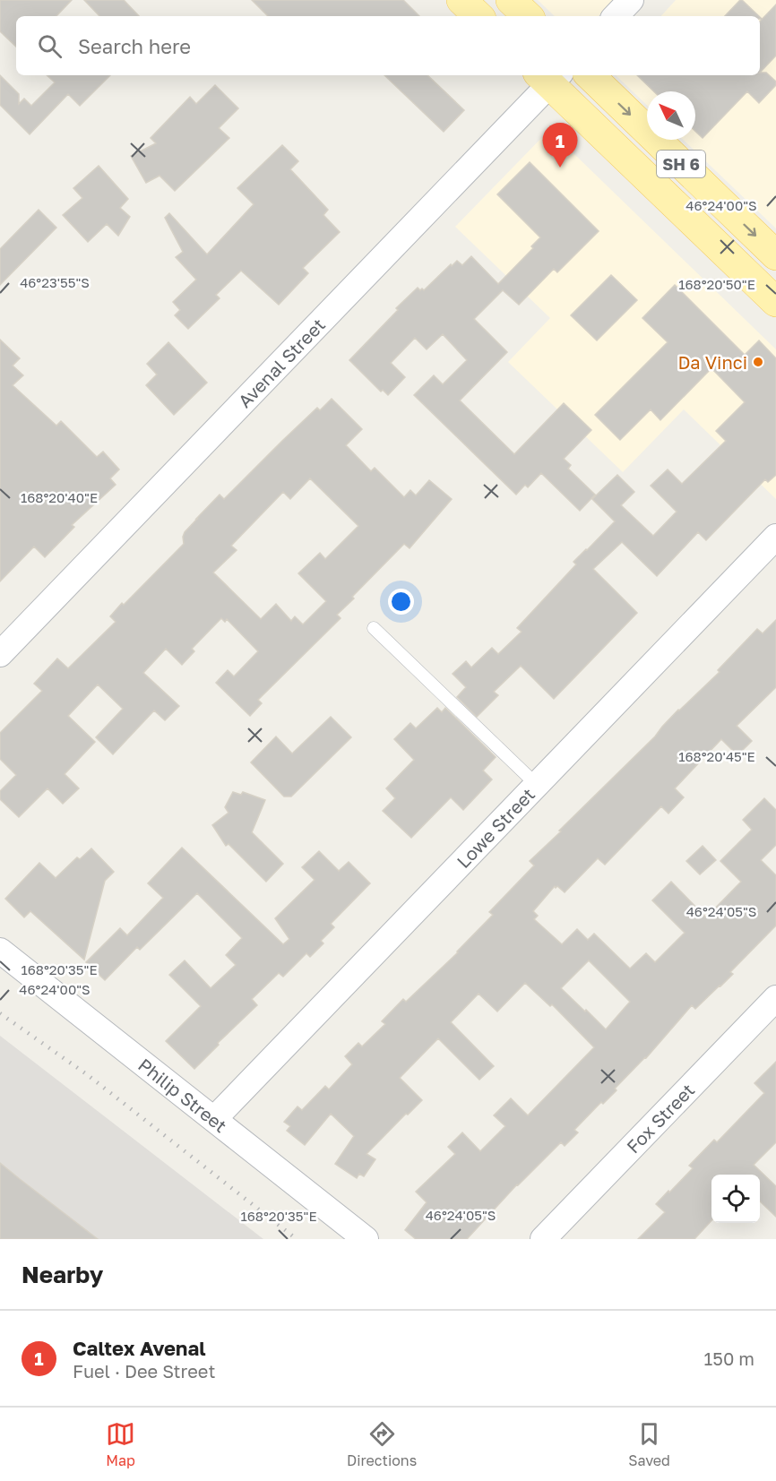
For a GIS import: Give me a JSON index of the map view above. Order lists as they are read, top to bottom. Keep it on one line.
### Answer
{"streets":{"main road":["SH 6"],"street":["Avenal Street","Lowe Street","Philip Street","Fox Street"]},"crossings":[["SH 6","Avenal Street"],["Lowe Street","Philip Street"]],"places":["Da Vinci"],"north":"top left","page":{"search":"Search here","pins":"1","heading":"Nearby","list":[{"mark":"1","name":"Caltex Avenal","note":"Fuel · Dee Street","value":"150 m"}],"nav":["Map","Directions","Saved"]},"coordinates":["46°24'00\"S","46°23'55\"S","168°20'50\"E","168°20'40\"E","168°20'45\"E","46°24'05\"S","168°20'35\"E"]}
